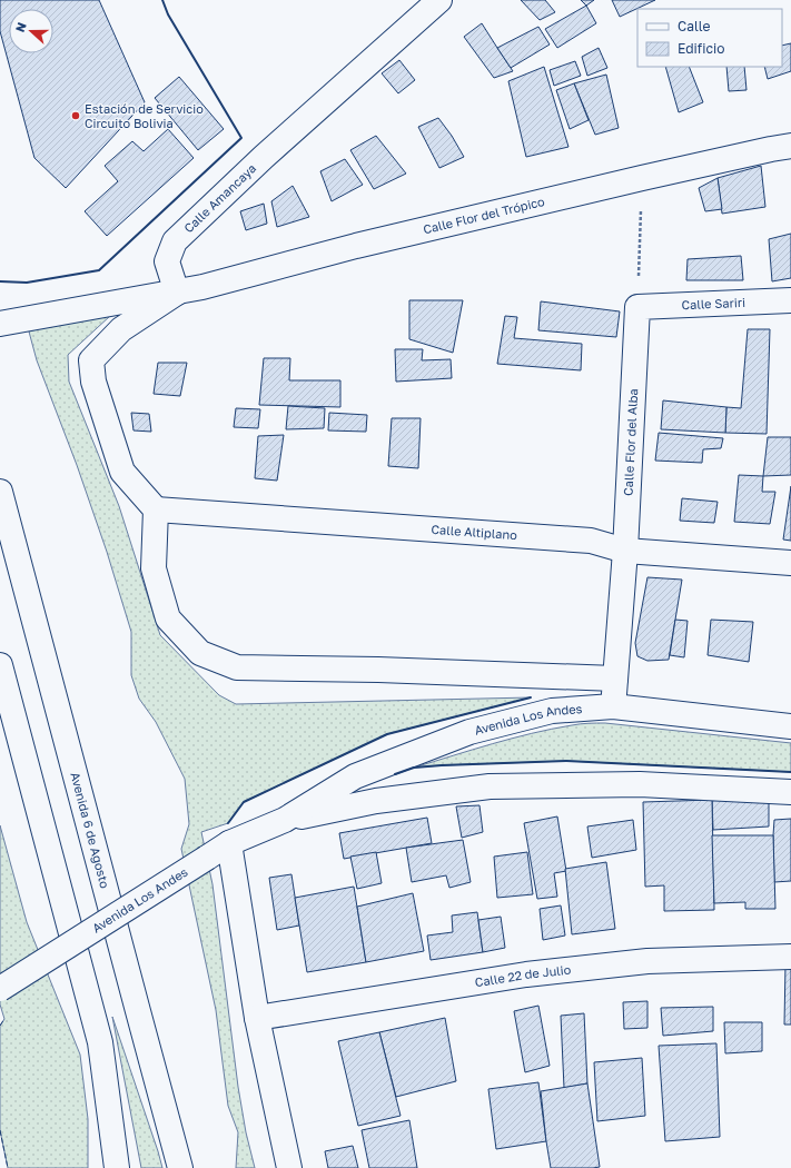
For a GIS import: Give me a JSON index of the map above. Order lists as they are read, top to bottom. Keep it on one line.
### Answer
{"streets":{"street":["Calle Amancaya","Calle Flor del Trópico","Calle Sariri","Calle Flor del Alba","Calle Altiplano","Avenida Los Andes","Avenida 6 de Agosto","Calle 22 de Julio"]},"crossings":[["Calle Amancaya","Calle Flor del Trópico"],["Calle Sariri","Calle Flor del Alba"],["Calle Flor del Alba","Calle Altiplano"],["Calle Flor del Alba","Avenida Los Andes"]],"places":["Estación de Servicio Circuito Bolivia"],"legend":["Calle","Edificio"],"north":"left"}
